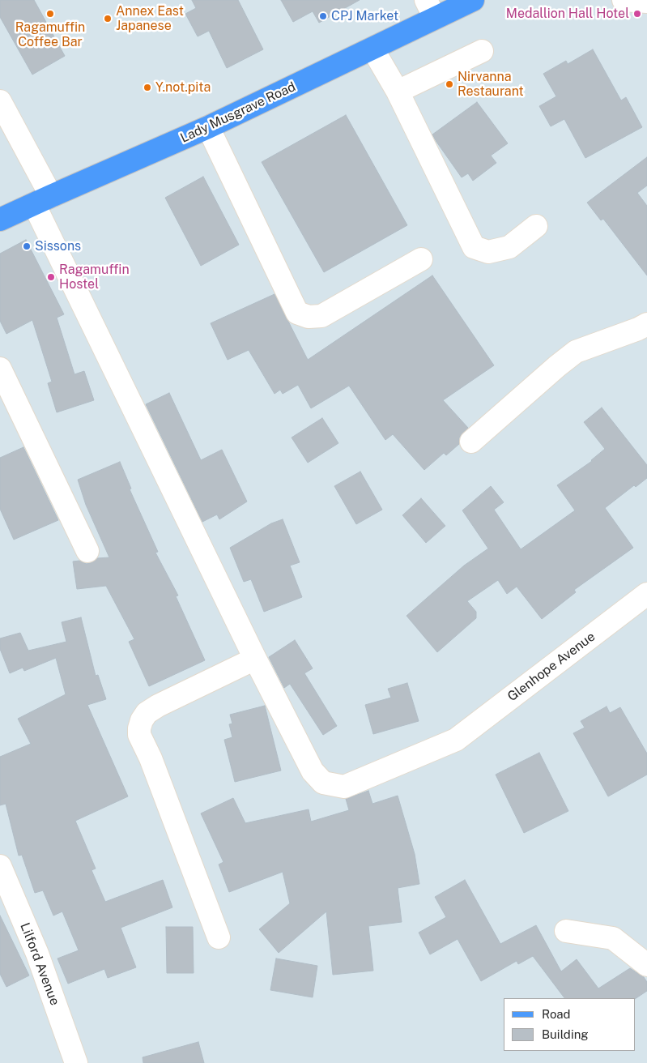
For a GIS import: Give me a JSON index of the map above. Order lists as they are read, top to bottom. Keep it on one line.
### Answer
{"streets":{"main road":["Lady Musgrave Road"],"street":["Glenhope Avenue","Lilford Avenue"]},"crossings":[["Lady Musgrave Road","Glenhope Avenue"]],"places":["Ragamuffin Coffee Bar","Medallion Hall Hotel","CPJ Market","Annex East Japanese","Nirvanna Restaurant","Y.not.pita","Sissons","Ragamuffin Hostel"],"legend":["Road","Building"]}
